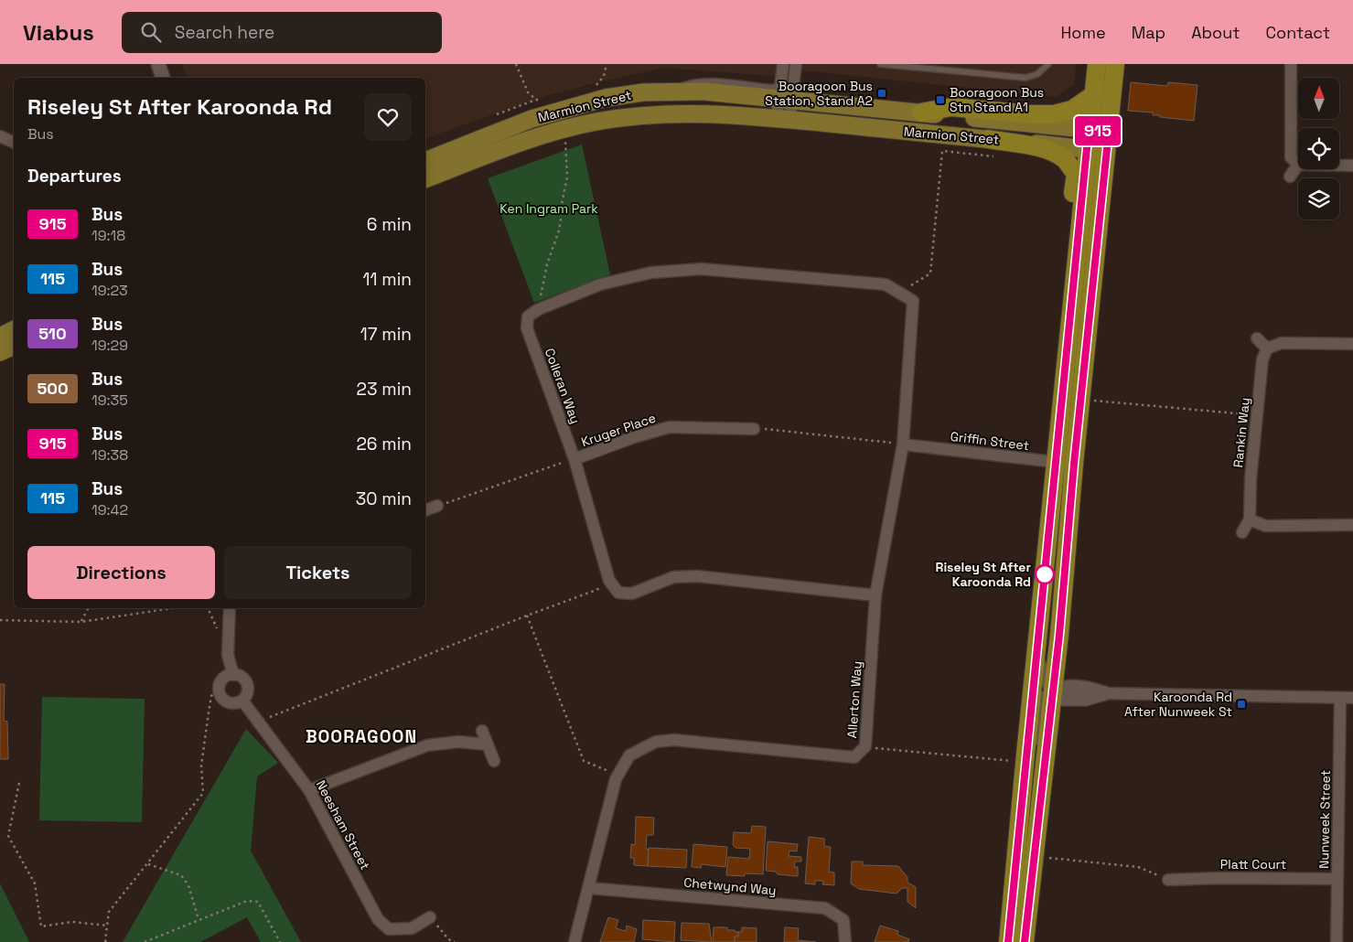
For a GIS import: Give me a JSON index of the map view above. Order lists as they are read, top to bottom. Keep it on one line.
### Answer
{"streets":{"main road":["Marmion Street"],"street":["Colleran Way","Kruger Place","Rankin Way","Griffin Street","Allerton Way","Nunweek Street","Neesham Street","Platt Court","Chetwynd Way"]},"crossings":[["Colleran Way","Kruger Place"],["Griffin Street","Allerton Way"],["Allerton Way","Chetwynd Way"],["Nunweek Street","Platt Court"]],"districts":["BOORAGOON"],"parks":["Ken Ingram Park"],"places":{"transit":["Booragoon Bus Station, Stand A2","Booragoon Bus Stn Stand A1","Karoonda Rd After Nunweek St"],"other":["Riseley St After Karoonda Rd"]},"lines":["bus line 915"],"north":"top","page":{"header":"Viabus","search":"Search here","nav":["Home","Map","About","Contact"],"on_map":"915","heading":[["Riseley St After Karoonda Rd","Bus"],"Departures"],"list":[{"mark":"915","name":"Bus","note":"19:18","value":"6 min"},{"mark":"115","name":"Bus","note":"19:23","value":"11 min"},{"mark":"510","name":"Bus","note":"19:29","value":"17 min"},{"mark":"500","name":"Bus","note":"19:35","value":"23 min"},{"mark":"915","name":"Bus","note":"19:38","value":"26 min"},{"mark":"115","name":"Bus","note":"19:42","value":"30 min"}],"buttons":["Directions","Tickets"]}}
